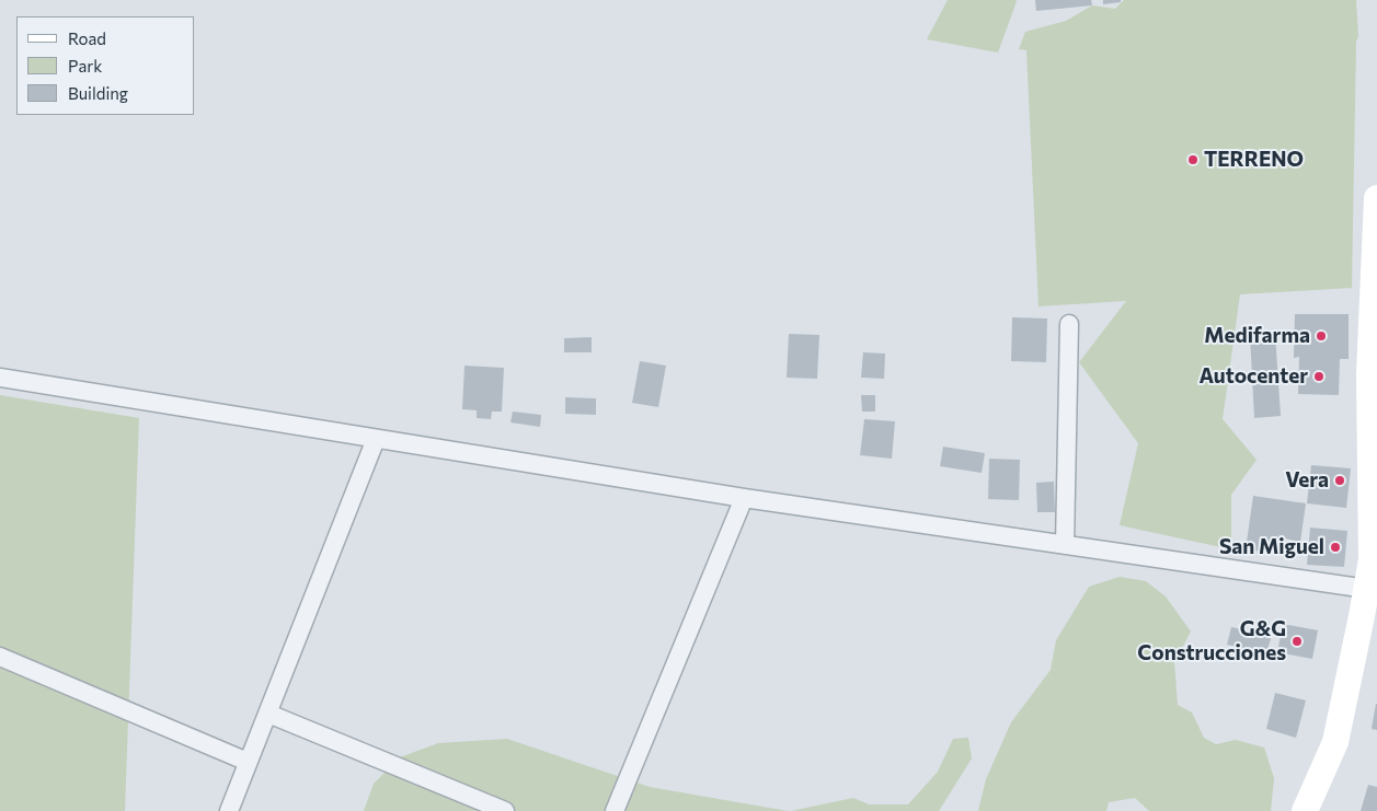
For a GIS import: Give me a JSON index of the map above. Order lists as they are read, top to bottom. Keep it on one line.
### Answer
{"places":["TERRENO","Medifarma","Autocenter","Vera","San Miguel","G&G Construcciones"],"legend":["Road","Park","Building"]}
